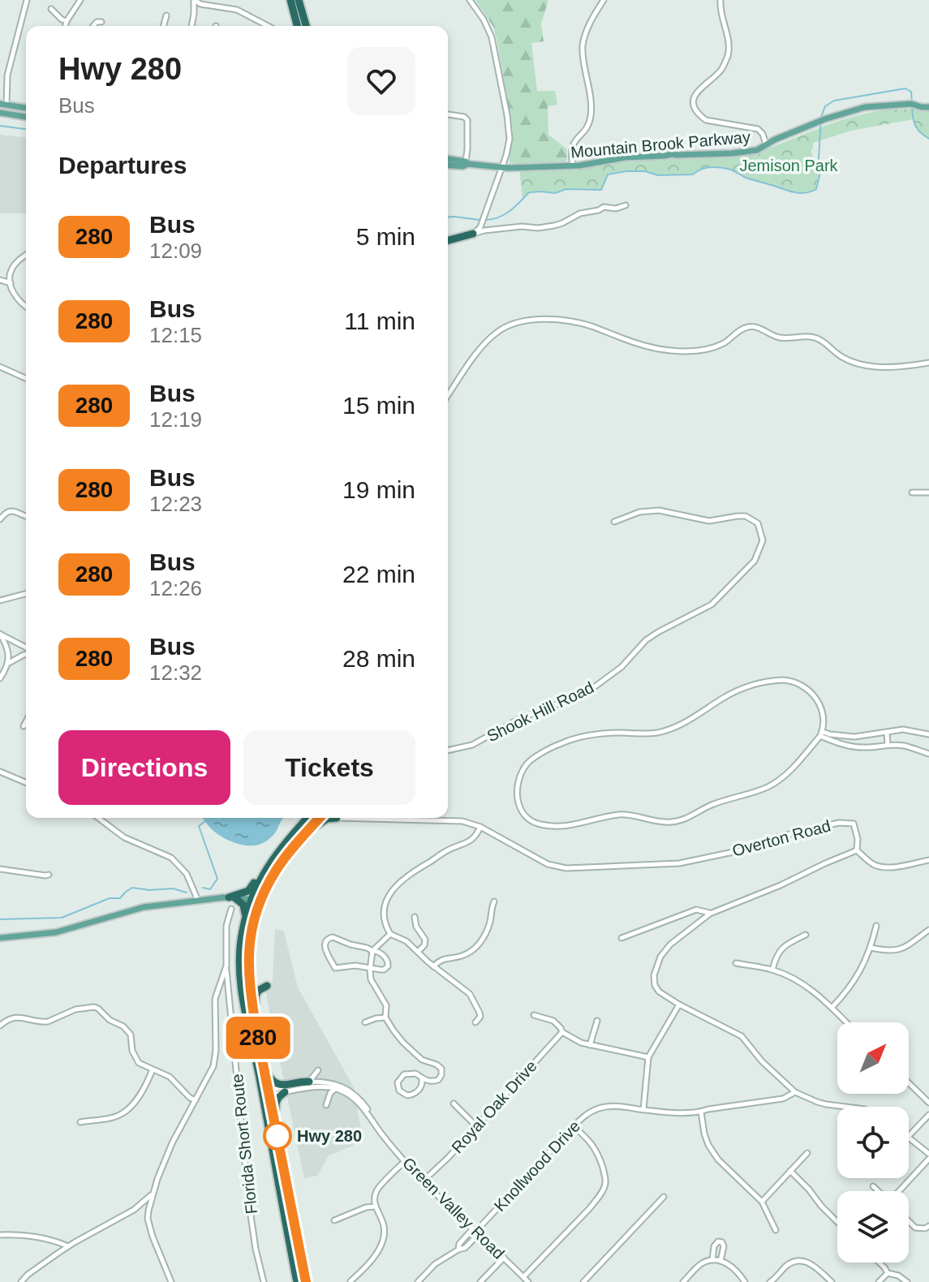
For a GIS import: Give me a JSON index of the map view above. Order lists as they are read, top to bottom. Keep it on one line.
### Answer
{"streets":{"main road":["Mountain Brook Parkway"],"street":["Shook Hill Road","Overton Road","Royal Oak Drive","Florida Short Route","Knollwood Drive","Green Valley Road"]},"crossings":[["Overton Road","Knollwood Drive"],["Royal Oak Drive","Green Valley Road"],["Knollwood Drive","Green Valley Road"]],"parks":["Jemison Park"],"places":["Hwy 280"],"lines":["bus line 280"],"north":"top right","page":{"on_map":"280","heading":[["Hwy 280","Bus"],"Departures"],"list":[{"mark":"280","name":"Bus","note":"12:09","value":"5 min"},{"mark":"280","name":"Bus","note":"12:15","value":"11 min"},{"mark":"280","name":"Bus","note":"12:19","value":"15 min"},{"mark":"280","name":"Bus","note":"12:23","value":"19 min"},{"mark":"280","name":"Bus","note":"12:26","value":"22 min"},{"mark":"280","name":"Bus","note":"12:32","value":"28 min"}],"buttons":["Directions","Tickets"]}}
